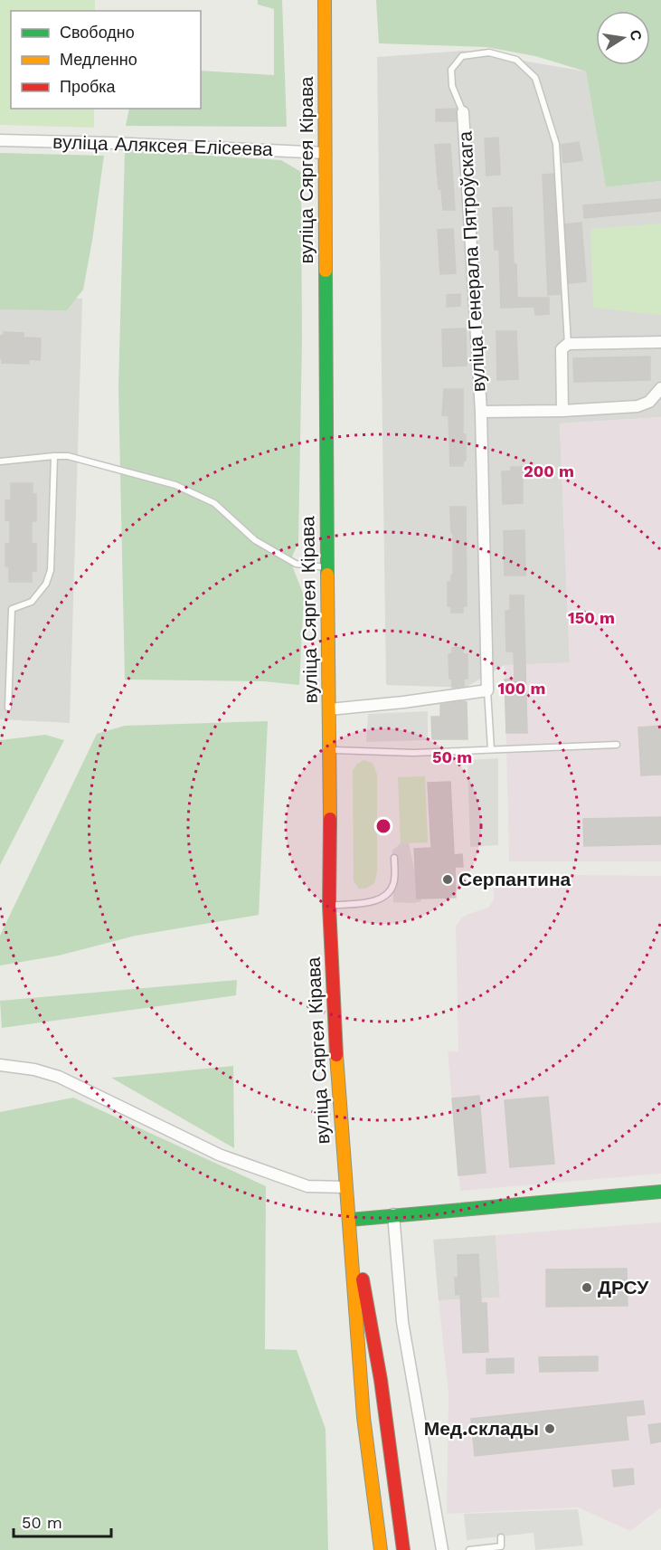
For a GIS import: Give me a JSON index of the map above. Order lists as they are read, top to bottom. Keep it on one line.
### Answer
{"streets":{"main road":["вуліца Сяргея Кірава"],"street":["вуліца Аляксея Елісеева","вуліца Генерала Пятроўскага"]},"crossings":[["вуліца Аляксея Елісеева","вуліца Сяргея Кірава"]],"places":["Серпантина","ДРСУ","Мед.склады"],"legend":["Свободно","Медленно","Пробка"],"scale_bar":"50 m","north":"right","rings":["200 m","150 m","100 m","50 m"]}
